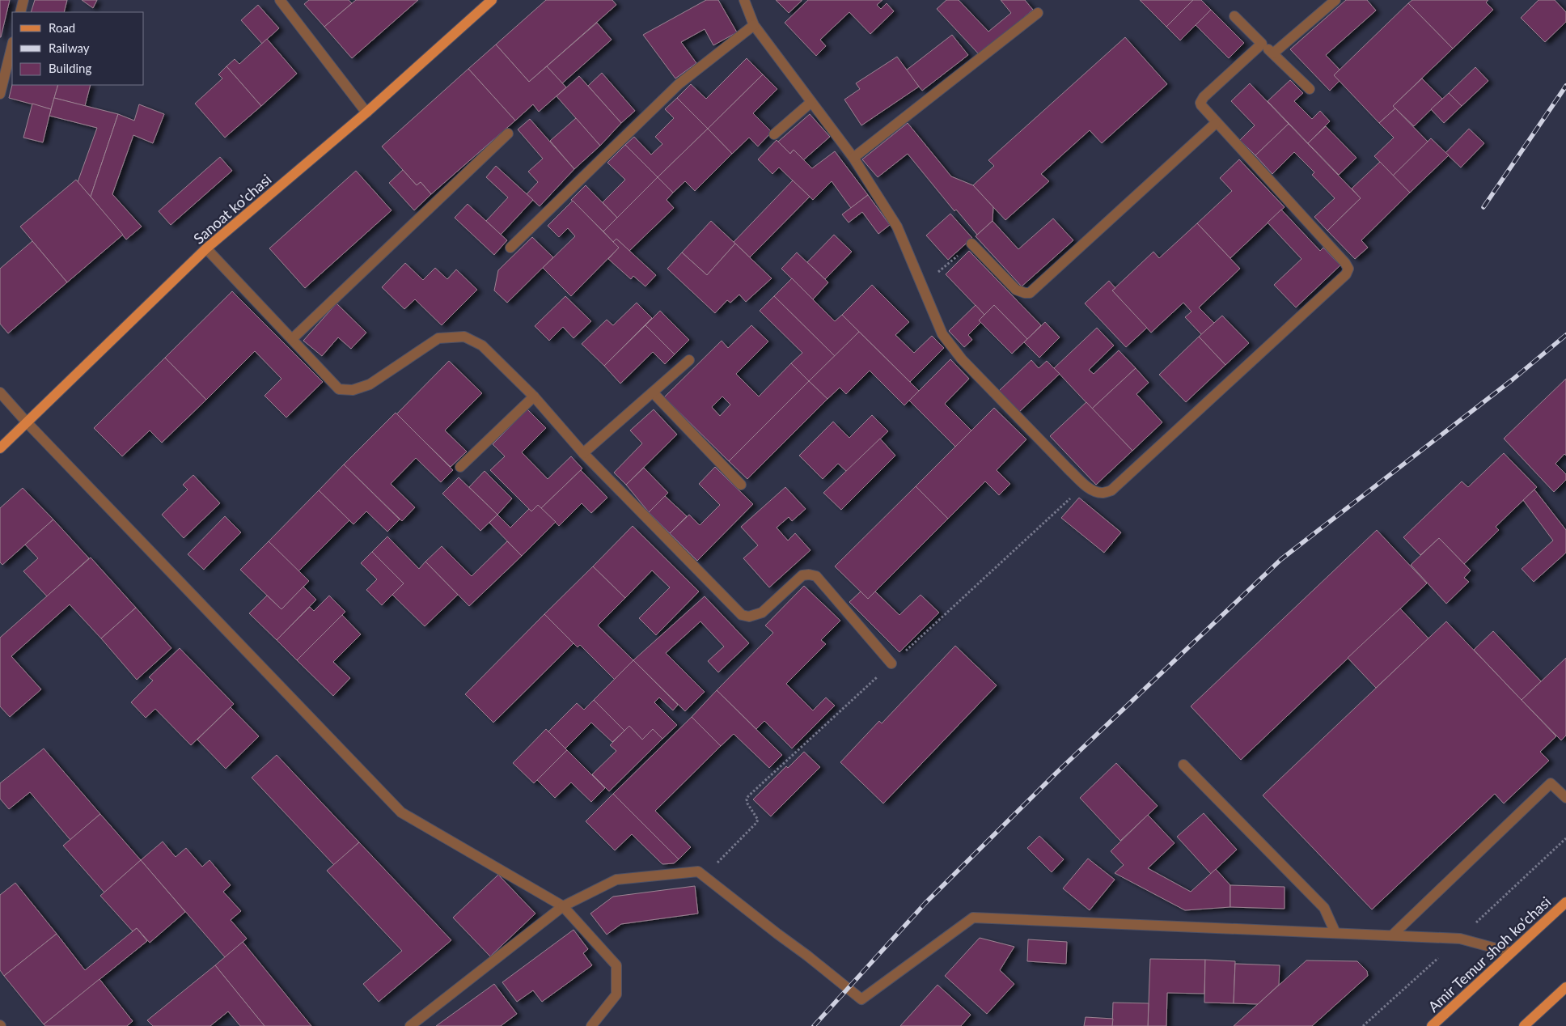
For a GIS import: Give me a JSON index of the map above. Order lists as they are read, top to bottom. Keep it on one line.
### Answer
{"streets":{"main road":["Sanoat ko'chasi","Amir Temur shoh ko'chasi"]},"legend":["Road","Railway","Building"]}
